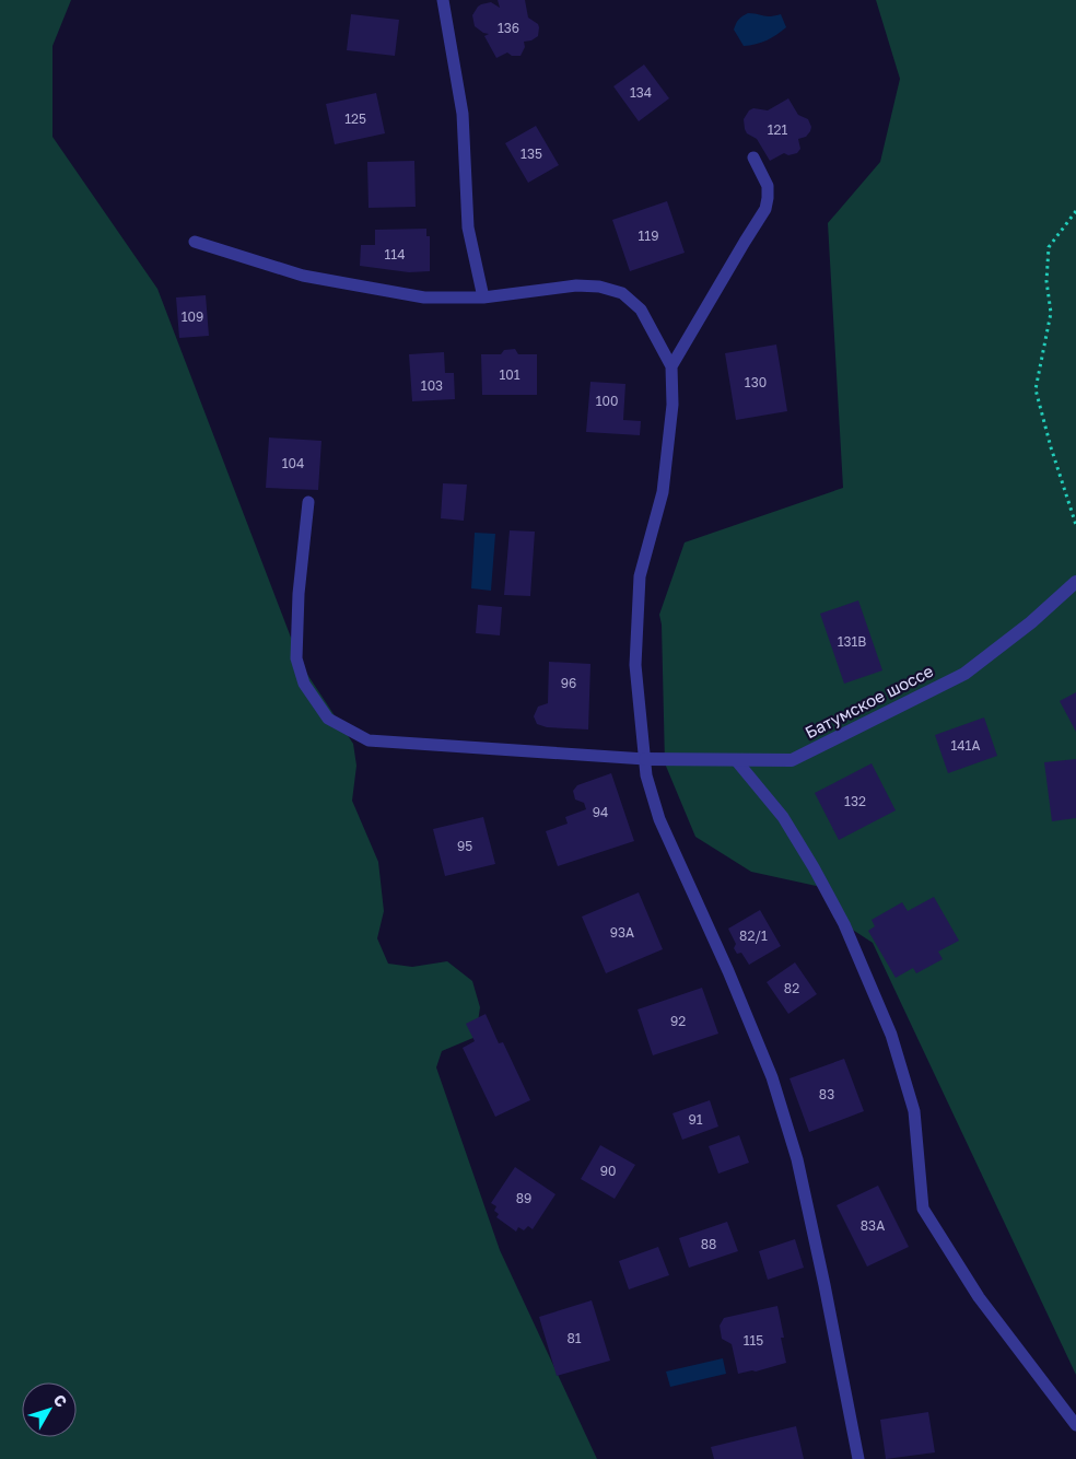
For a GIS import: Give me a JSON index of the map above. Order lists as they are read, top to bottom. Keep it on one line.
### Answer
{"streets":{"street":["Батумское шоссе"]},"house_numbers":["136","134","125","121","135","119","114","109","101","130","103","100","104","131В","96","141А","132","94","95","93А","82/1","82","92","83","91","90","89","83А","88","81","115"],"north":"top right"}
